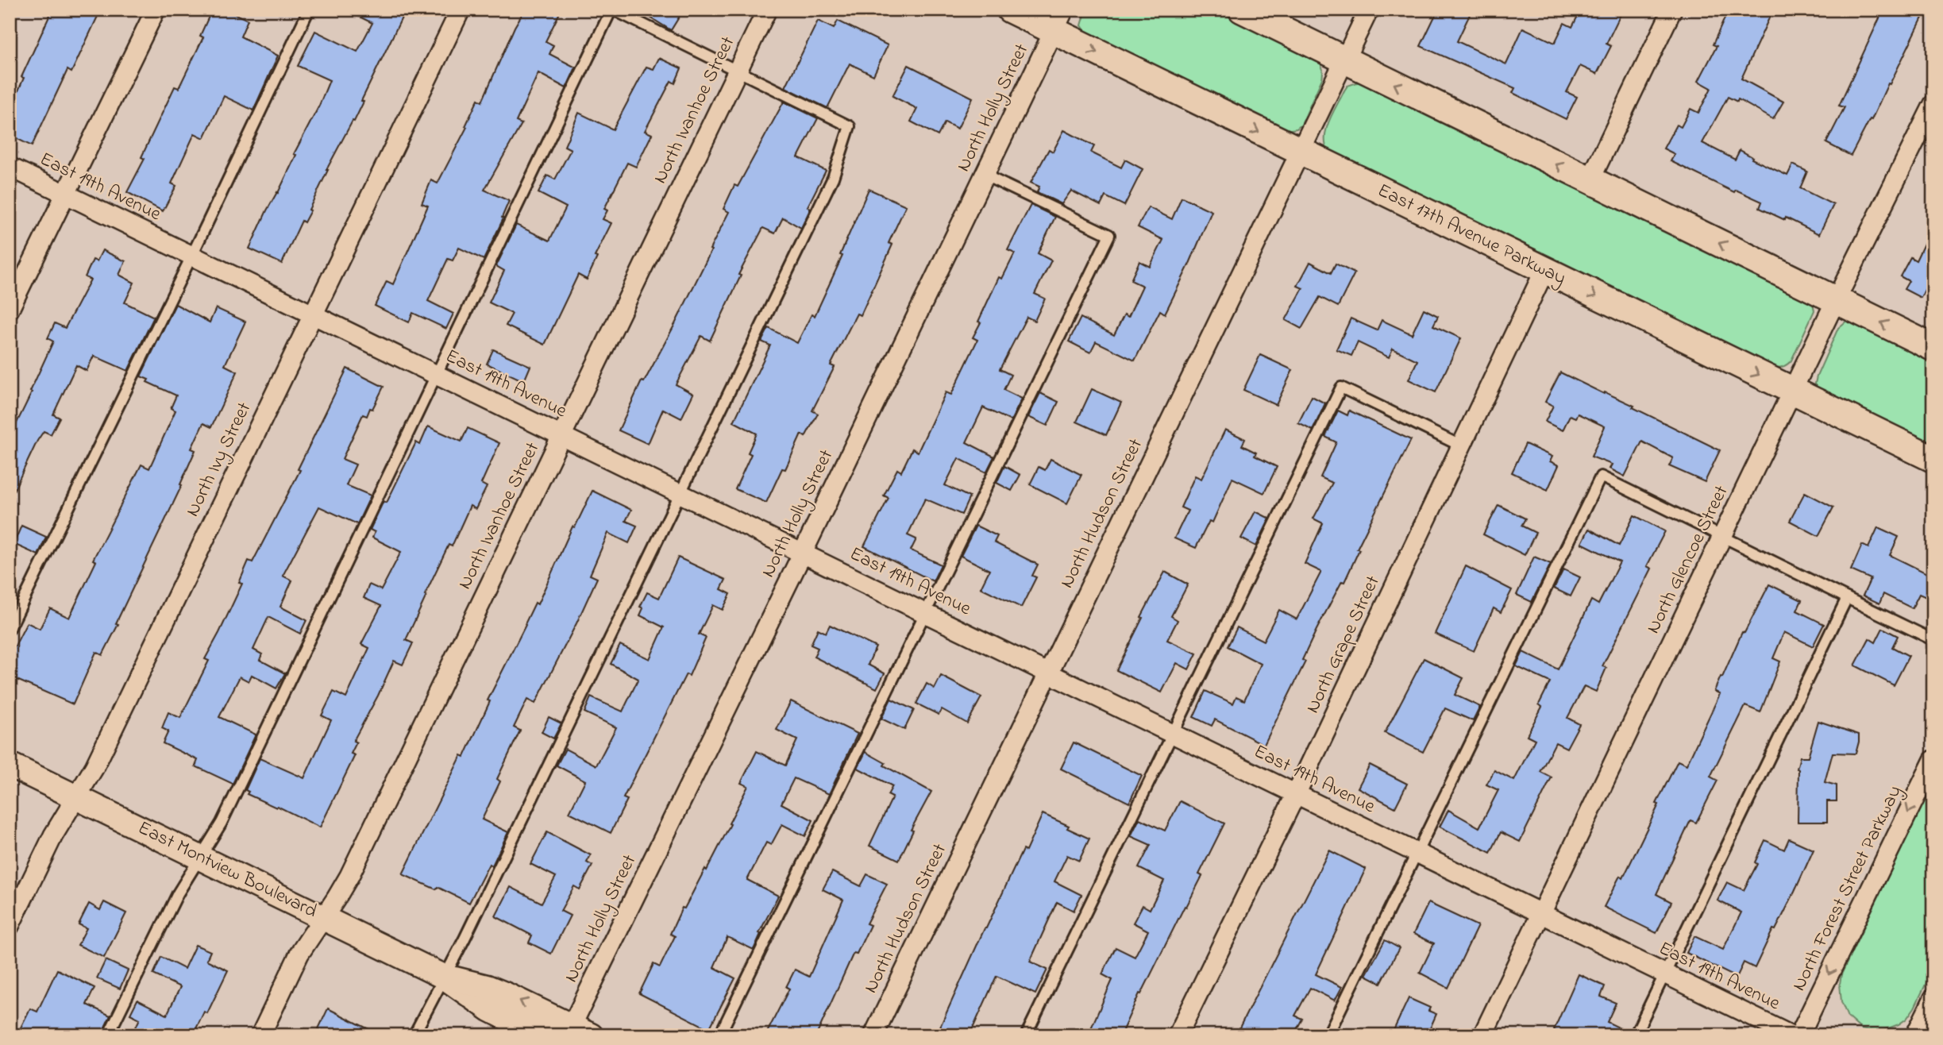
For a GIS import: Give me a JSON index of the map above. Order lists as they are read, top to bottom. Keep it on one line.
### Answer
{"streets":{"main road":["East 17th Avenue Parkway"],"street":["North Holly Street","North Ivanhoe Street","East 19th Avenue","North Ivy Street","North Hudson Street","North Glencoe Street","North Grape Street","East Montview Boulevard","North Forest Street Parkway"]},"crossings":[["North Holly Street","East 19th Avenue"],["North Holly Street","East 17th Avenue Parkway"],["North Holly Street","East Montview Boulevard"],["North Ivanhoe Street","East 19th Avenue"],["North Ivanhoe Street","East Montview Boulevard"],["East 19th Avenue","North Ivy Street"],["East 19th Avenue","North Hudson Street"],["East 19th Avenue","North Glencoe Street"],["East 19th Avenue","North Grape Street"],["East 17th Avenue Parkway","North Hudson Street"],["East 17th Avenue Parkway","North Glencoe Street"],["East 17th Avenue Parkway","North Grape Street"],["North Ivy Street","East Montview Boulevard"]],"one_way":["North Forest Street Parkway"]}
